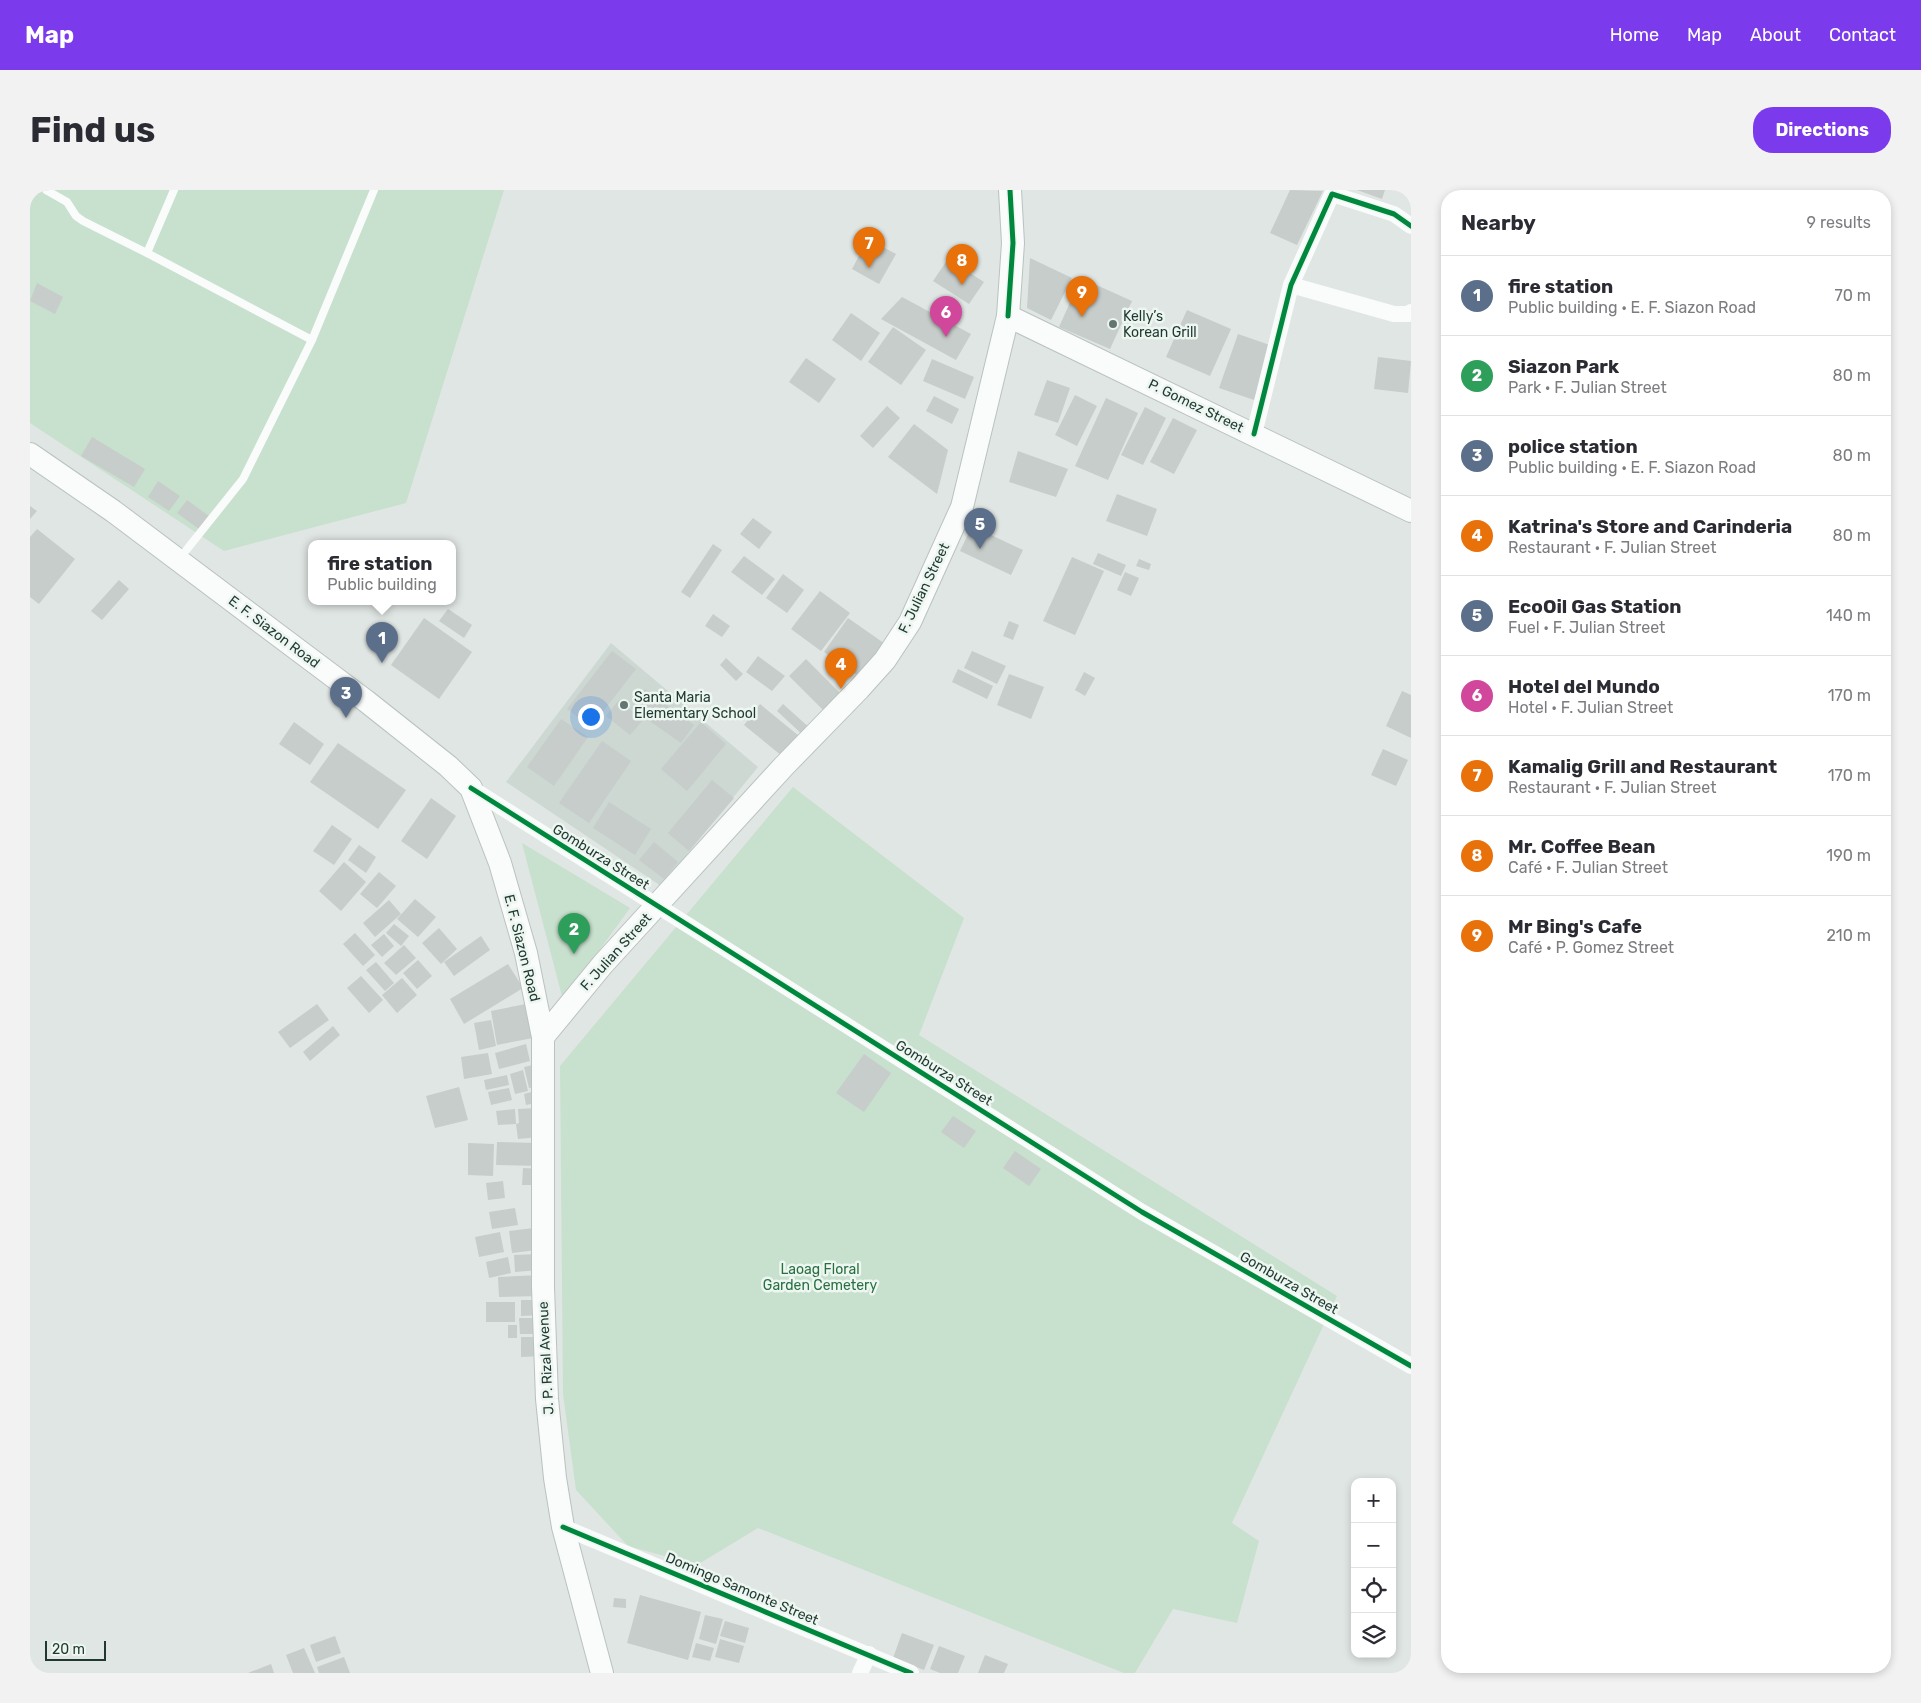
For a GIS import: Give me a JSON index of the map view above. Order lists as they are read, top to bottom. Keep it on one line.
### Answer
{"streets":{"main road":["P. Gomez Street","F. Julian Street","E. F. Siazon Road","J. P. Rizal Avenue"],"street":["Gomburza Street","Domingo Samonte Street"]},"crossings":[["P. Gomez Street","F. Julian Street"],["F. Julian Street","E. F. Siazon Road"],["F. Julian Street","Gomburza Street"],["F. Julian Street","J. P. Rizal Avenue"],["E. F. Siazon Road","Gomburza Street"],["E. F. Siazon Road","J. P. Rizal Avenue"],["J. P. Rizal Avenue","Domingo Samonte Street"]],"parks":["Laoag Floral Garden Cemetery"],"places":["Kelly’s Korean Grill","Santa Maria Elementary School"],"scale_bar":"20 m","page":{"header":"Map","nav":["Home","Map","About","Contact"],"buttons":"Directions","title":"Find us","heading":["Nearby","9 results"],"pins":["7","8","9","6","5","1","4","3","2"],"list":[{"mark":"1","name":"fire station","note":"Public building · E. F. Siazon Road","value":"70 m"},{"mark":"2","name":"Siazon Park","note":"Park · F. Julian Street","value":"80 m"},{"mark":"3","name":"police station","note":"Public building · E. F. Siazon Road","value":"80 m"},{"mark":"4","name":"Katrina's Store and Carinderia","note":"Restaurant · F. Julian Street","value":"80 m"},{"mark":"5","name":"EcoOil Gas Station","note":"Fuel · F. Julian Street","value":"140 m"},{"mark":"6","name":"Hotel del Mundo","note":"Hotel · F. Julian Street","value":"170 m"},{"mark":"7","name":"Kamalig Grill and Restaurant","note":"Restaurant · F. Julian Street","value":"170 m"},{"mark":"8","name":"Mr. Coffee Bean","note":"Café · F. Julian Street","value":"190 m"},{"mark":"9","name":"Mr Bing's Cafe","note":"Café · P. Gomez Street","value":"210 m"}],"popup":["fire station","Public building"],"map_buttons":["+","−"],"scale":"20 m"}}
